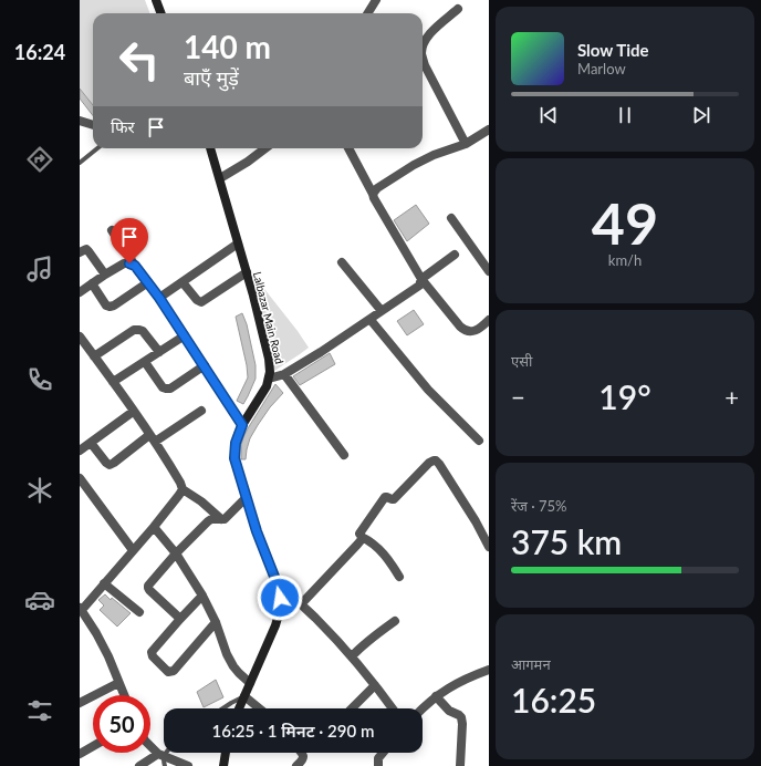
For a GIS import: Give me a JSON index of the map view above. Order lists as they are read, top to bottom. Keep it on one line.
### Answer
{"streets":{"main road":["Lalbazar Main Road"]},"page":{"tabs":"16:24","turn":["140 m","बाएँ मुड़ें"],"song":["Slow Tide","Marlow"],"then":"फिर","tile":[["49","km/h"],"एसी",["रेंज · 75%","375 km"],["आगमन","16:25"]],"heat":["−","19°","+"],"limit":"50","trip":"16:25 · 1 मिनट · 290 m"}}
